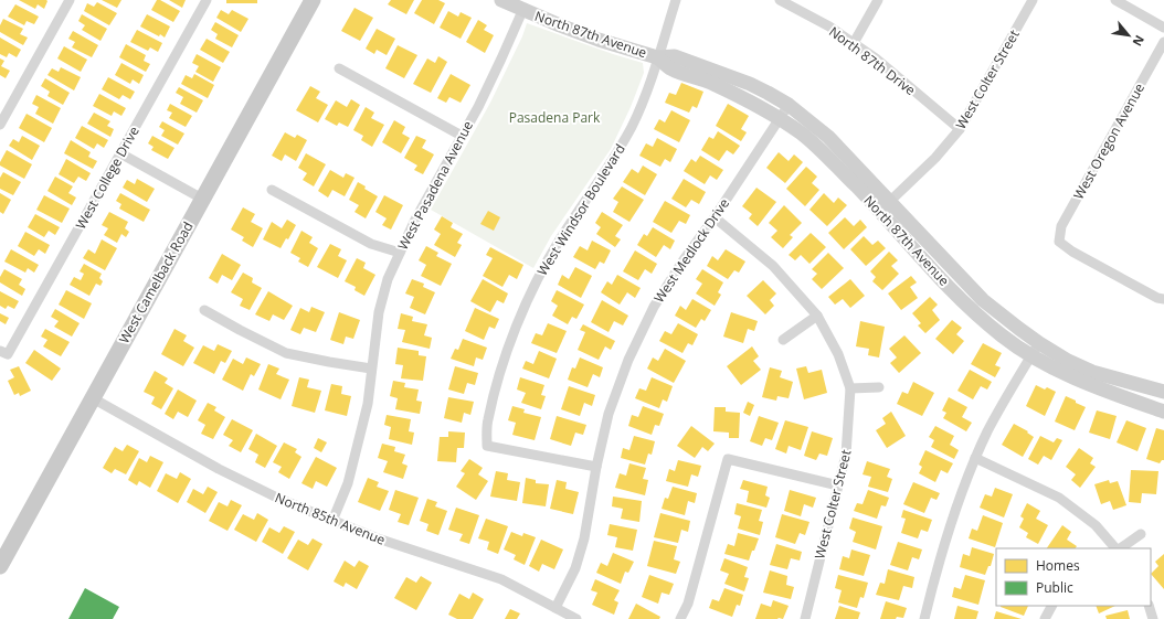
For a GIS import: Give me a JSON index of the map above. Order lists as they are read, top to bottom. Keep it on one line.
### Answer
{"streets":{"main road":["West Camelback Road"],"street":["North 87th Avenue","North 87th Drive","West Colter Street","West Oregon Avenue","West College Drive","West Pasadena Avenue","West Windsor Boulevard","West Medlock Drive","North 85th Avenue"]},"crossings":[["North 87th Avenue","West Colter Street"],["North 87th Avenue","West Pasadena Avenue"],["North 87th Avenue","West Windsor Boulevard"],["North 87th Avenue","West Medlock Drive"],["North 87th Drive","West Colter Street"],["West Pasadena Avenue","North 85th Avenue"],["West Windsor Boulevard","West Medlock Drive"],["West Medlock Drive","North 85th Avenue"],["West Camelback Road","North 85th Avenue"]],"parks":["Pasadena Park"],"legend":["Homes","Public"],"north":"bottom right"}
